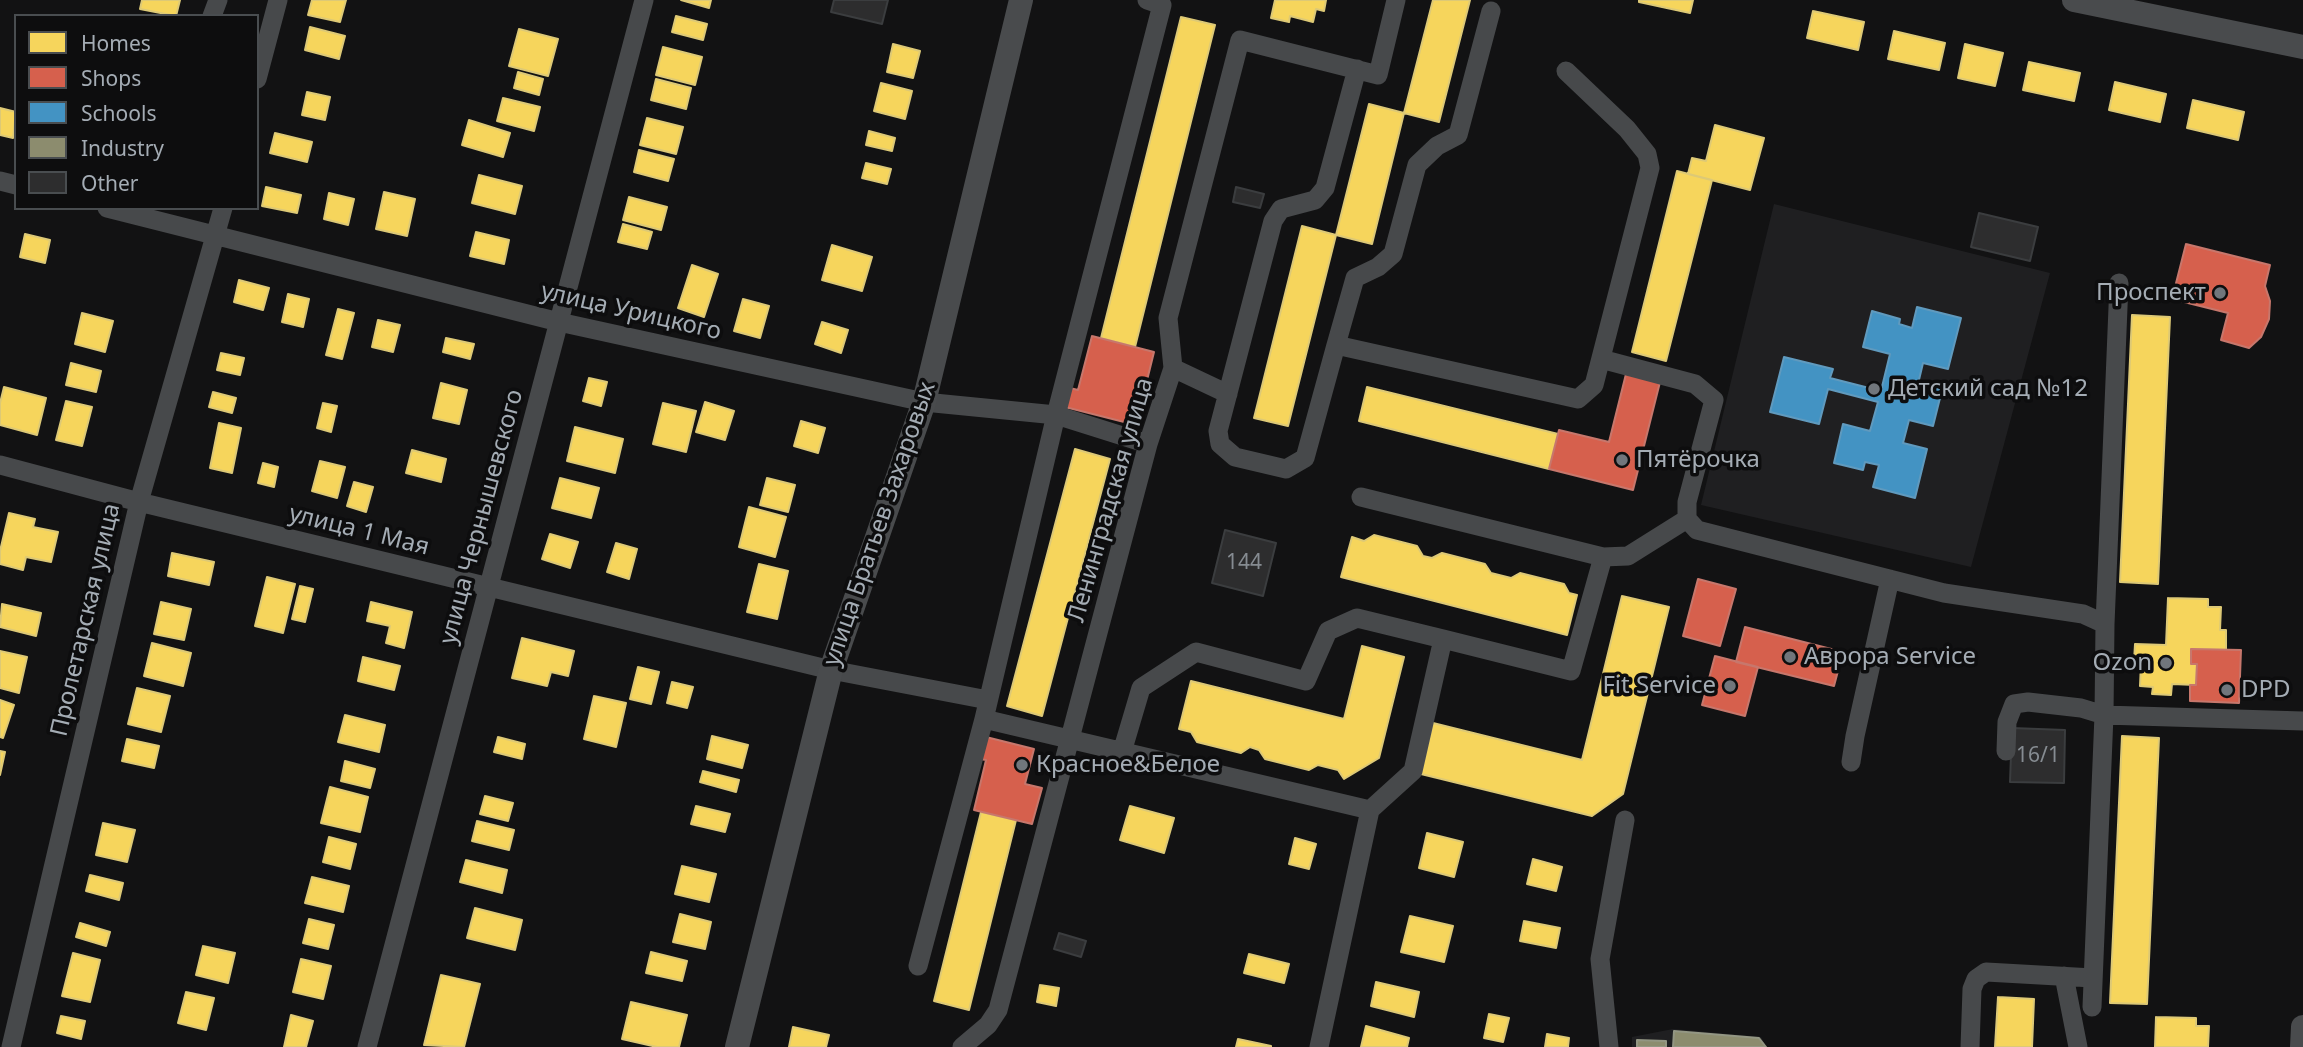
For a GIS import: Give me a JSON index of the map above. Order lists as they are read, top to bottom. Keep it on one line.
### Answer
{"streets":{"main road":["улица Братьев Захаровых"],"street":["улица Урицкого","Ленинградская улица","улица Чернышевского","улица 1 Мая","Пролетарская улица"]},"crossings":[["улица Урицкого","Ленинградская улица"],["улица Урицкого","улица Чернышевского"],["улица Урицкого","улица Братьев Захаровых"],["улица Урицкого","Пролетарская улица"],["Ленинградская улица","улица 1 Мая"],["улица Чернышевского","улица 1 Мая"],["улица Братьев Захаровых","улица 1 Мая"],["улица 1 Мая","Пролетарская улица"]],"places":["Проспект","Детский сад №12","Пятёрочка","Аврора Service","Ozon","Fit Service","DPD","Красное&Белое"],"house_numbers":["144","16/1"],"legend":["Homes","Shops","Schools","Industry","Other"]}
